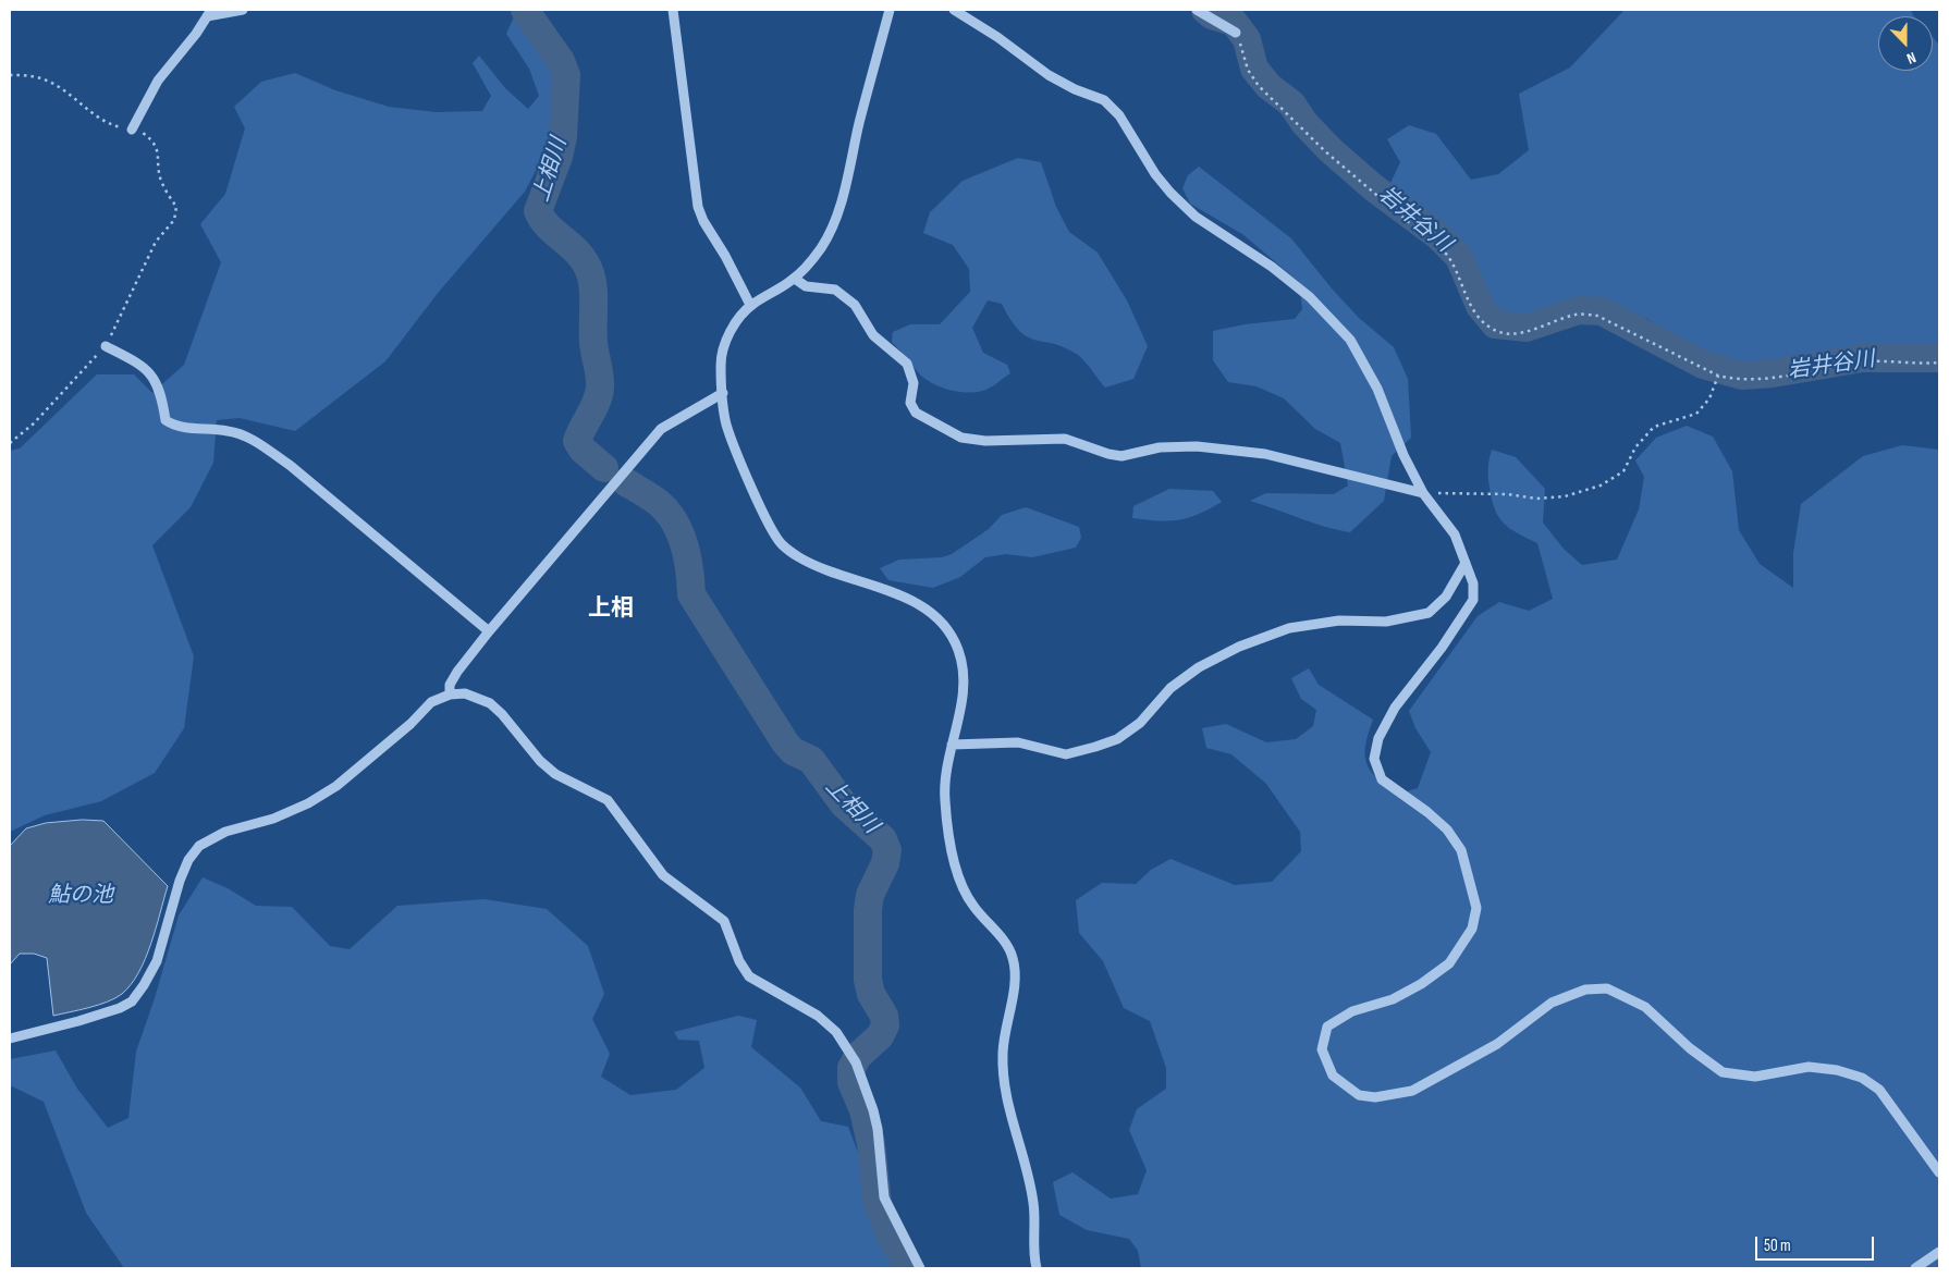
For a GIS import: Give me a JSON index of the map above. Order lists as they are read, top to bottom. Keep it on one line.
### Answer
{"districts":["上相"],"water":["上相川","岩井谷川","鮎の池"],"scale_bar":"50 m","north":"bottom"}
